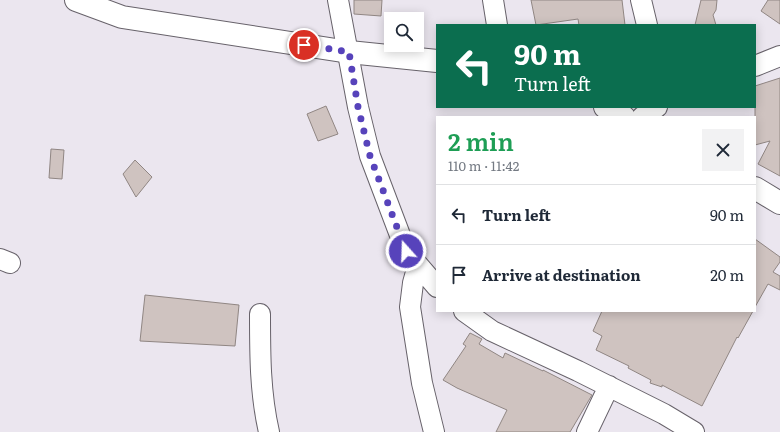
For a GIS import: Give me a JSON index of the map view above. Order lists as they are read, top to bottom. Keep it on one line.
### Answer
{"page":{"turn":["90 m","Turn left"],"heading":["2 min","110 m · 11:42"],"list":[{"name":"Turn left","value":"90 m"},{"name":"Arrive at destination","value":"20 m"}]}}
